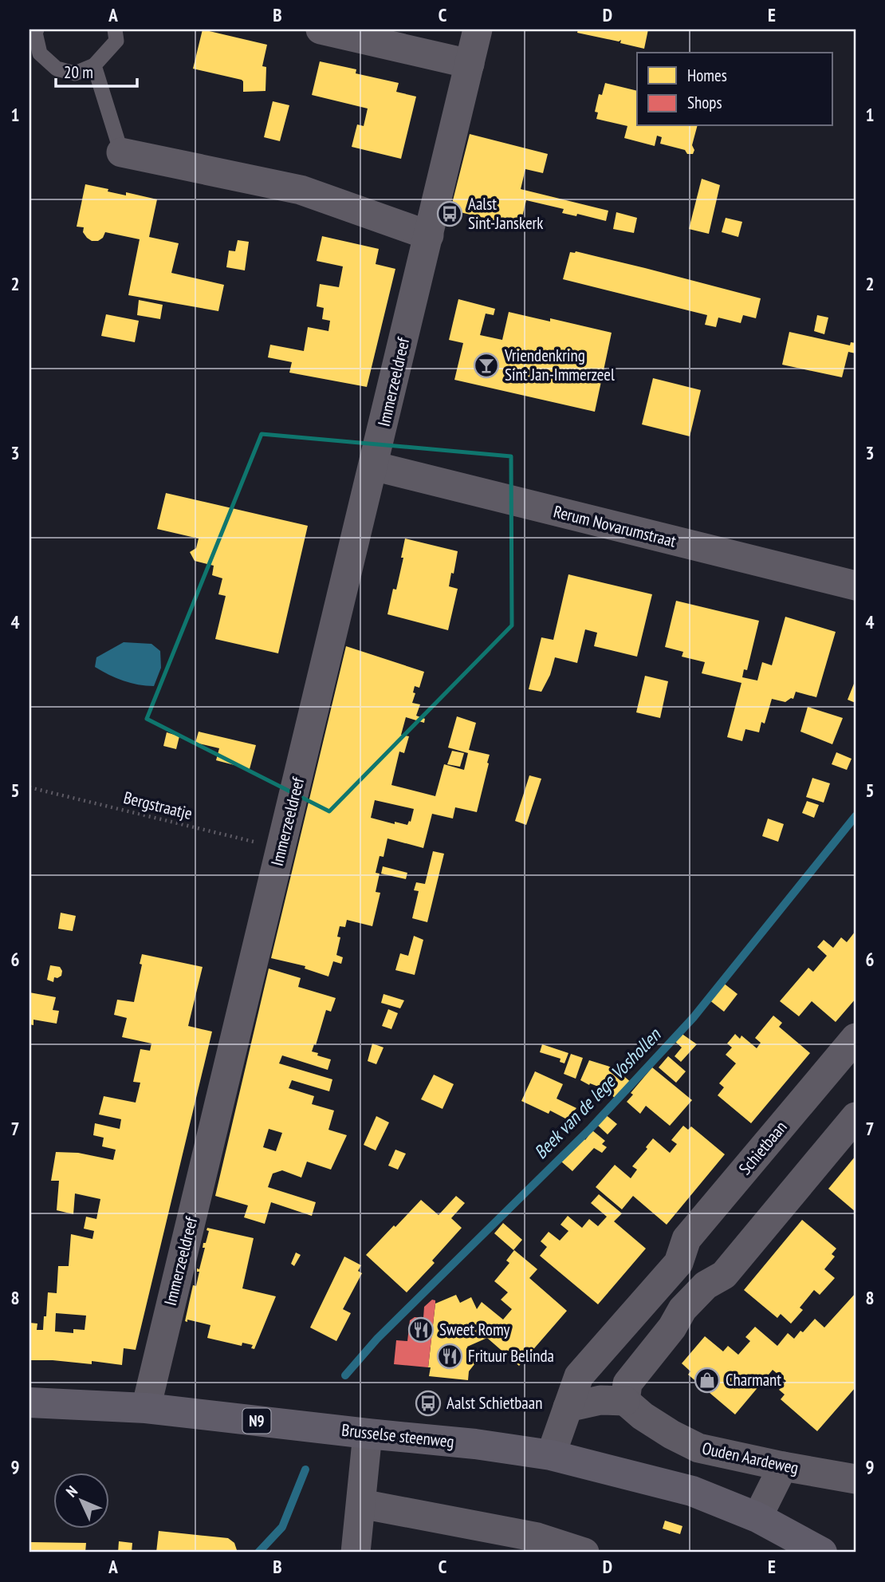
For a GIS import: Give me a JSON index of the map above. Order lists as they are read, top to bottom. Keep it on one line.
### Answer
{"streets":{"main road":["N9","Brusselse steenweg"],"street":["Immerzeeldreef","Rerum Novarumstraat","Schietbaan","Ouden Aardeweg"],"path":["Bergstraatje"]},"crossings":[["Immerzeeldreef","Rerum Novarumstraat"],["Immerzeeldreef","Bergstraatje"],["Immerzeeldreef","Brusselse steenweg"],["Schietbaan","Brusselse steenweg"]],"water":["Beek van de lege Voshollen"],"places":{"bus stop":["Aalst Sint-Janskerk","Aalst Schietbaan"],"bar":["Vriendenkring Sint Jan-Immerzeel"],"restaurant":["Sweet Romy","Frituur Belinda"],"shop":["Charmant"]},"legend":["Homes","Shops"],"scale_bar":"20 m","north":"top left","grid":{"columns":["A","B","C","D","E"],"rows":["1","2","3","4","5","6","7","8","9"]}}
